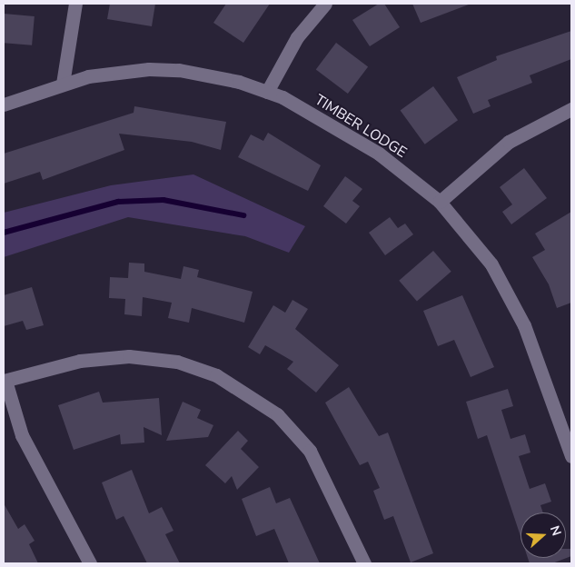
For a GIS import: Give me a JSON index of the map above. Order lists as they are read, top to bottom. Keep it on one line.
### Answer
{"streets":{"street":["TIMBER LODGE"]},"north":"right"}
